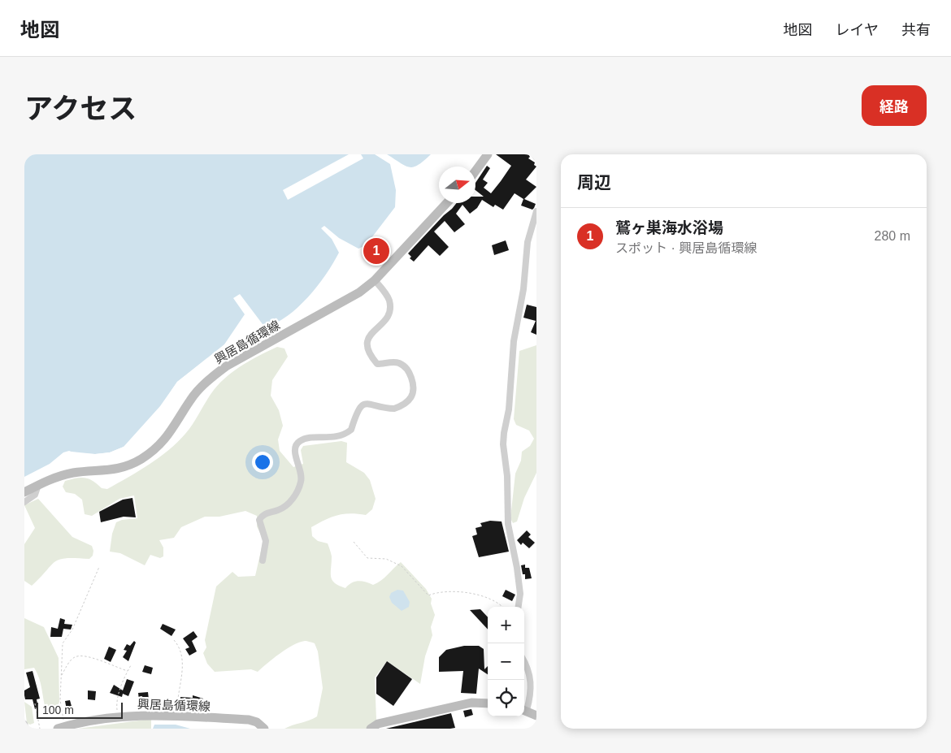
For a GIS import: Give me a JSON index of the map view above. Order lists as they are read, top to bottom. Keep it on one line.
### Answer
{"streets":{"main road":["興居島循環線"]},"scale_bar":"100 m","north":"right","page":{"header":"地図","nav":["地図","レイヤ","共有"],"title":"アクセス","buttons":"経路","heading":"周辺","list":[{"mark":"1","name":"鷲ヶ巣海水浴場","note":"スポット · 興居島循環線","value":"280 m"}],"pins":"1","map_buttons":["+","−"],"scale":"100 m"}}
